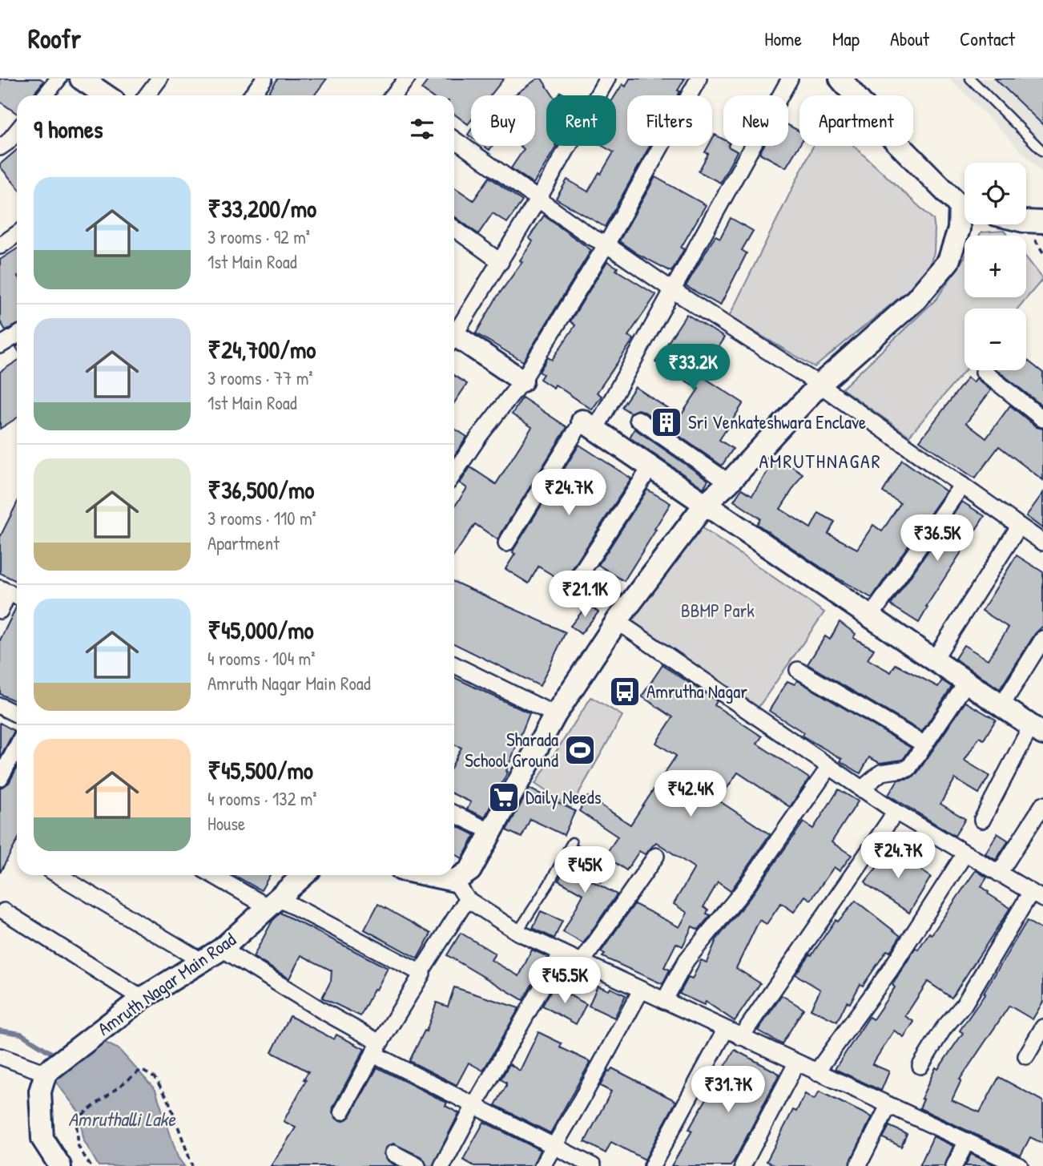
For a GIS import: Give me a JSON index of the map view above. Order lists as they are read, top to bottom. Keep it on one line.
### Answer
{"streets":{"street":["Amruth Nagar Main Road"]},"districts":["AMRUTHNAGAR"],"water":["Amruthalli Lake"],"parks":["BBMP Park"],"places":{"building":["Sri Venkateshwara Enclave"],"bus stop":["Amrutha Nagar"],"sports":["Sharada School Ground"],"supermarket":["Daily Needs"]},"page":{"header":"Roofr","nav":["Home","Map","About","Contact"],"chip":["Buy","Rent","Filters","New","Apartment"],"heading":"9 homes","map_buttons":["+","−"],"list":[{"name":"₹33,200/mo","note":"3 rooms · 92 m² · 1st Main Road"},{"name":"₹24,700/mo","note":"3 rooms · 77 m² · 1st Main Road"},{"name":"₹36,500/mo","note":"3 rooms · 110 m² · Apartment"},{"name":"₹45,000/mo","note":"4 rooms · 104 m² · Amruth Nagar Main Road"},{"name":"₹45,500/mo","note":"4 rooms · 132 m² · House"}],"price":["₹33.2K","₹24.7K","₹36.5K","₹21.1K","₹42.4K","₹24.7K","₹45K","₹45.5K","₹31.7K"]}}
